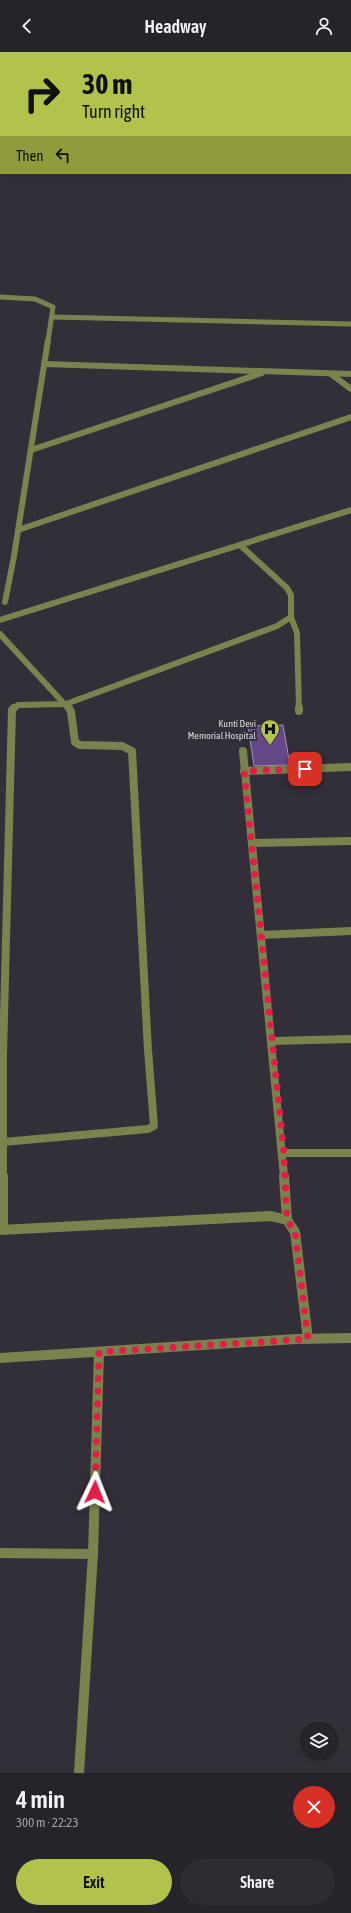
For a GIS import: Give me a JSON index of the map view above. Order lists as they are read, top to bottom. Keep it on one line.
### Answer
{"places":{"hospital":["Kunti Devi Memorial Hospital"]},"page":{"header":"Headway","turn":["30 m","Turn right"],"then":"Then","heading":["4 min","300 m · 22:23"],"buttons":["Exit","Share"]}}
